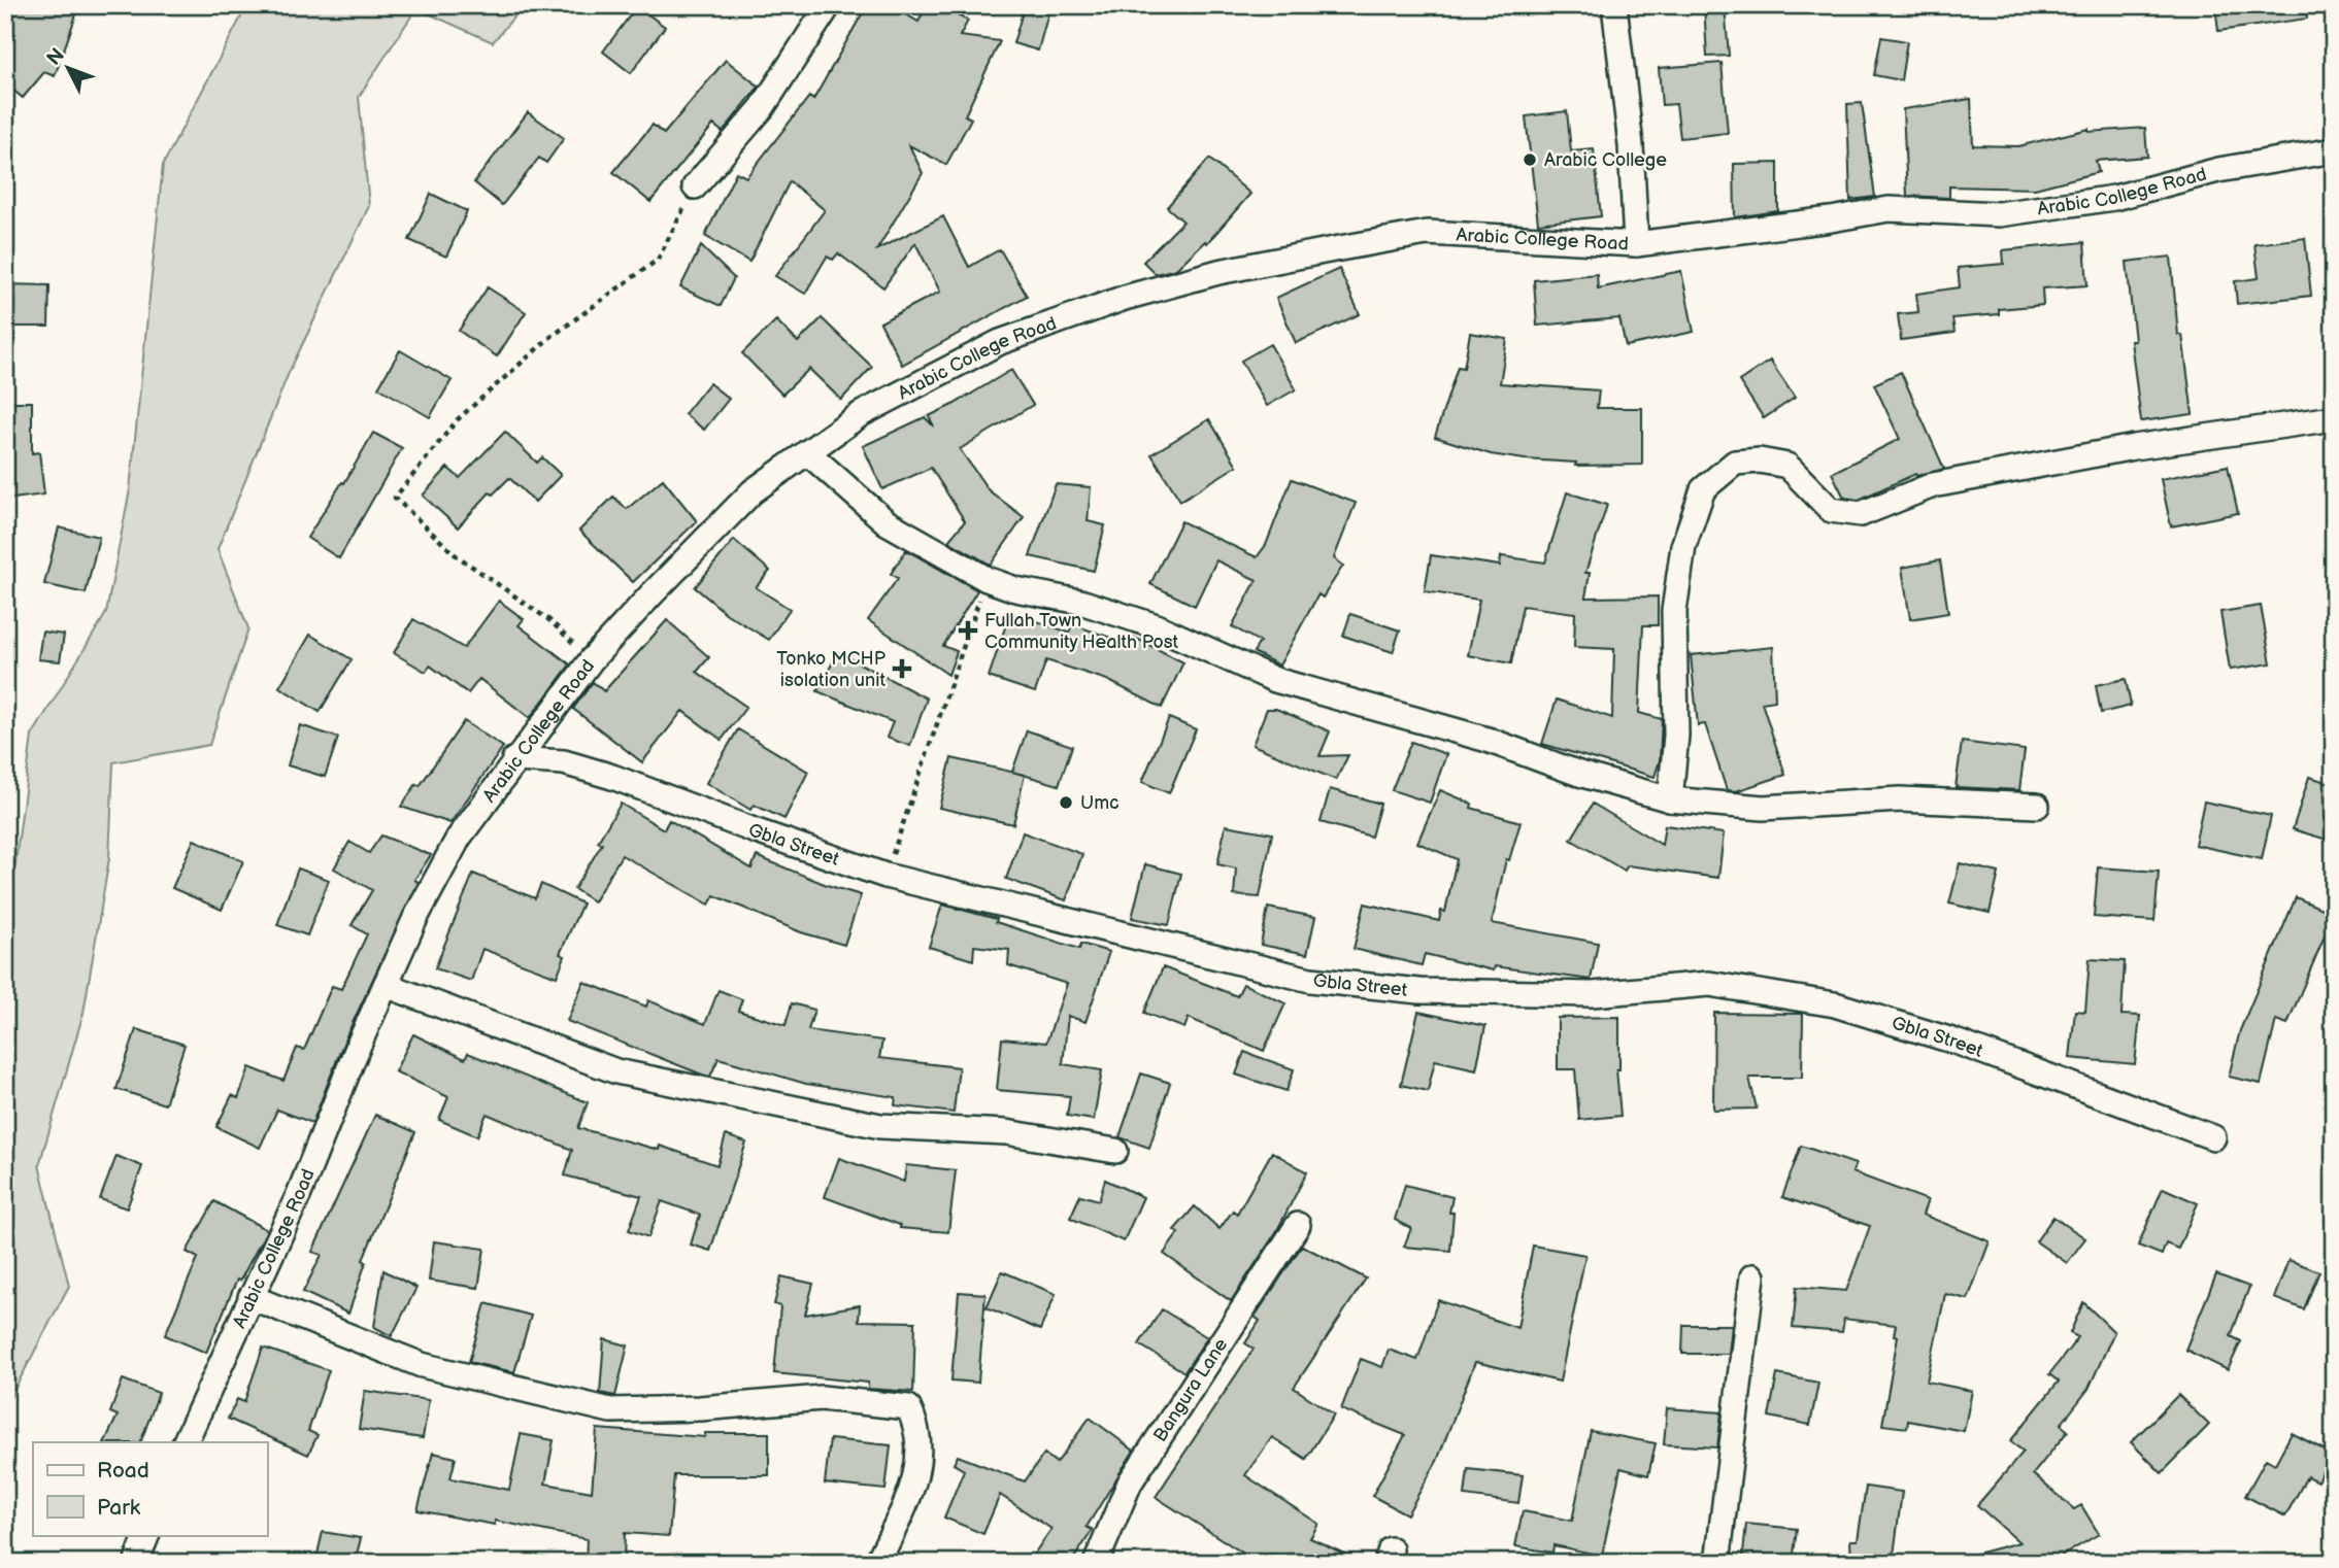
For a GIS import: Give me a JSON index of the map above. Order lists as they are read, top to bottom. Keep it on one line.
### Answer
{"streets":{"street":["Arabic College Road","Gbla Street","Bangura Lane"]},"crossings":[["Arabic College Road","Gbla Street"]],"places":{"other":["Arabic College","Umc"],"health":["Fullah Town Community Health Post","Tonko MCHP isolation unit"]},"legend":["Road","Park"],"north":"top left"}
